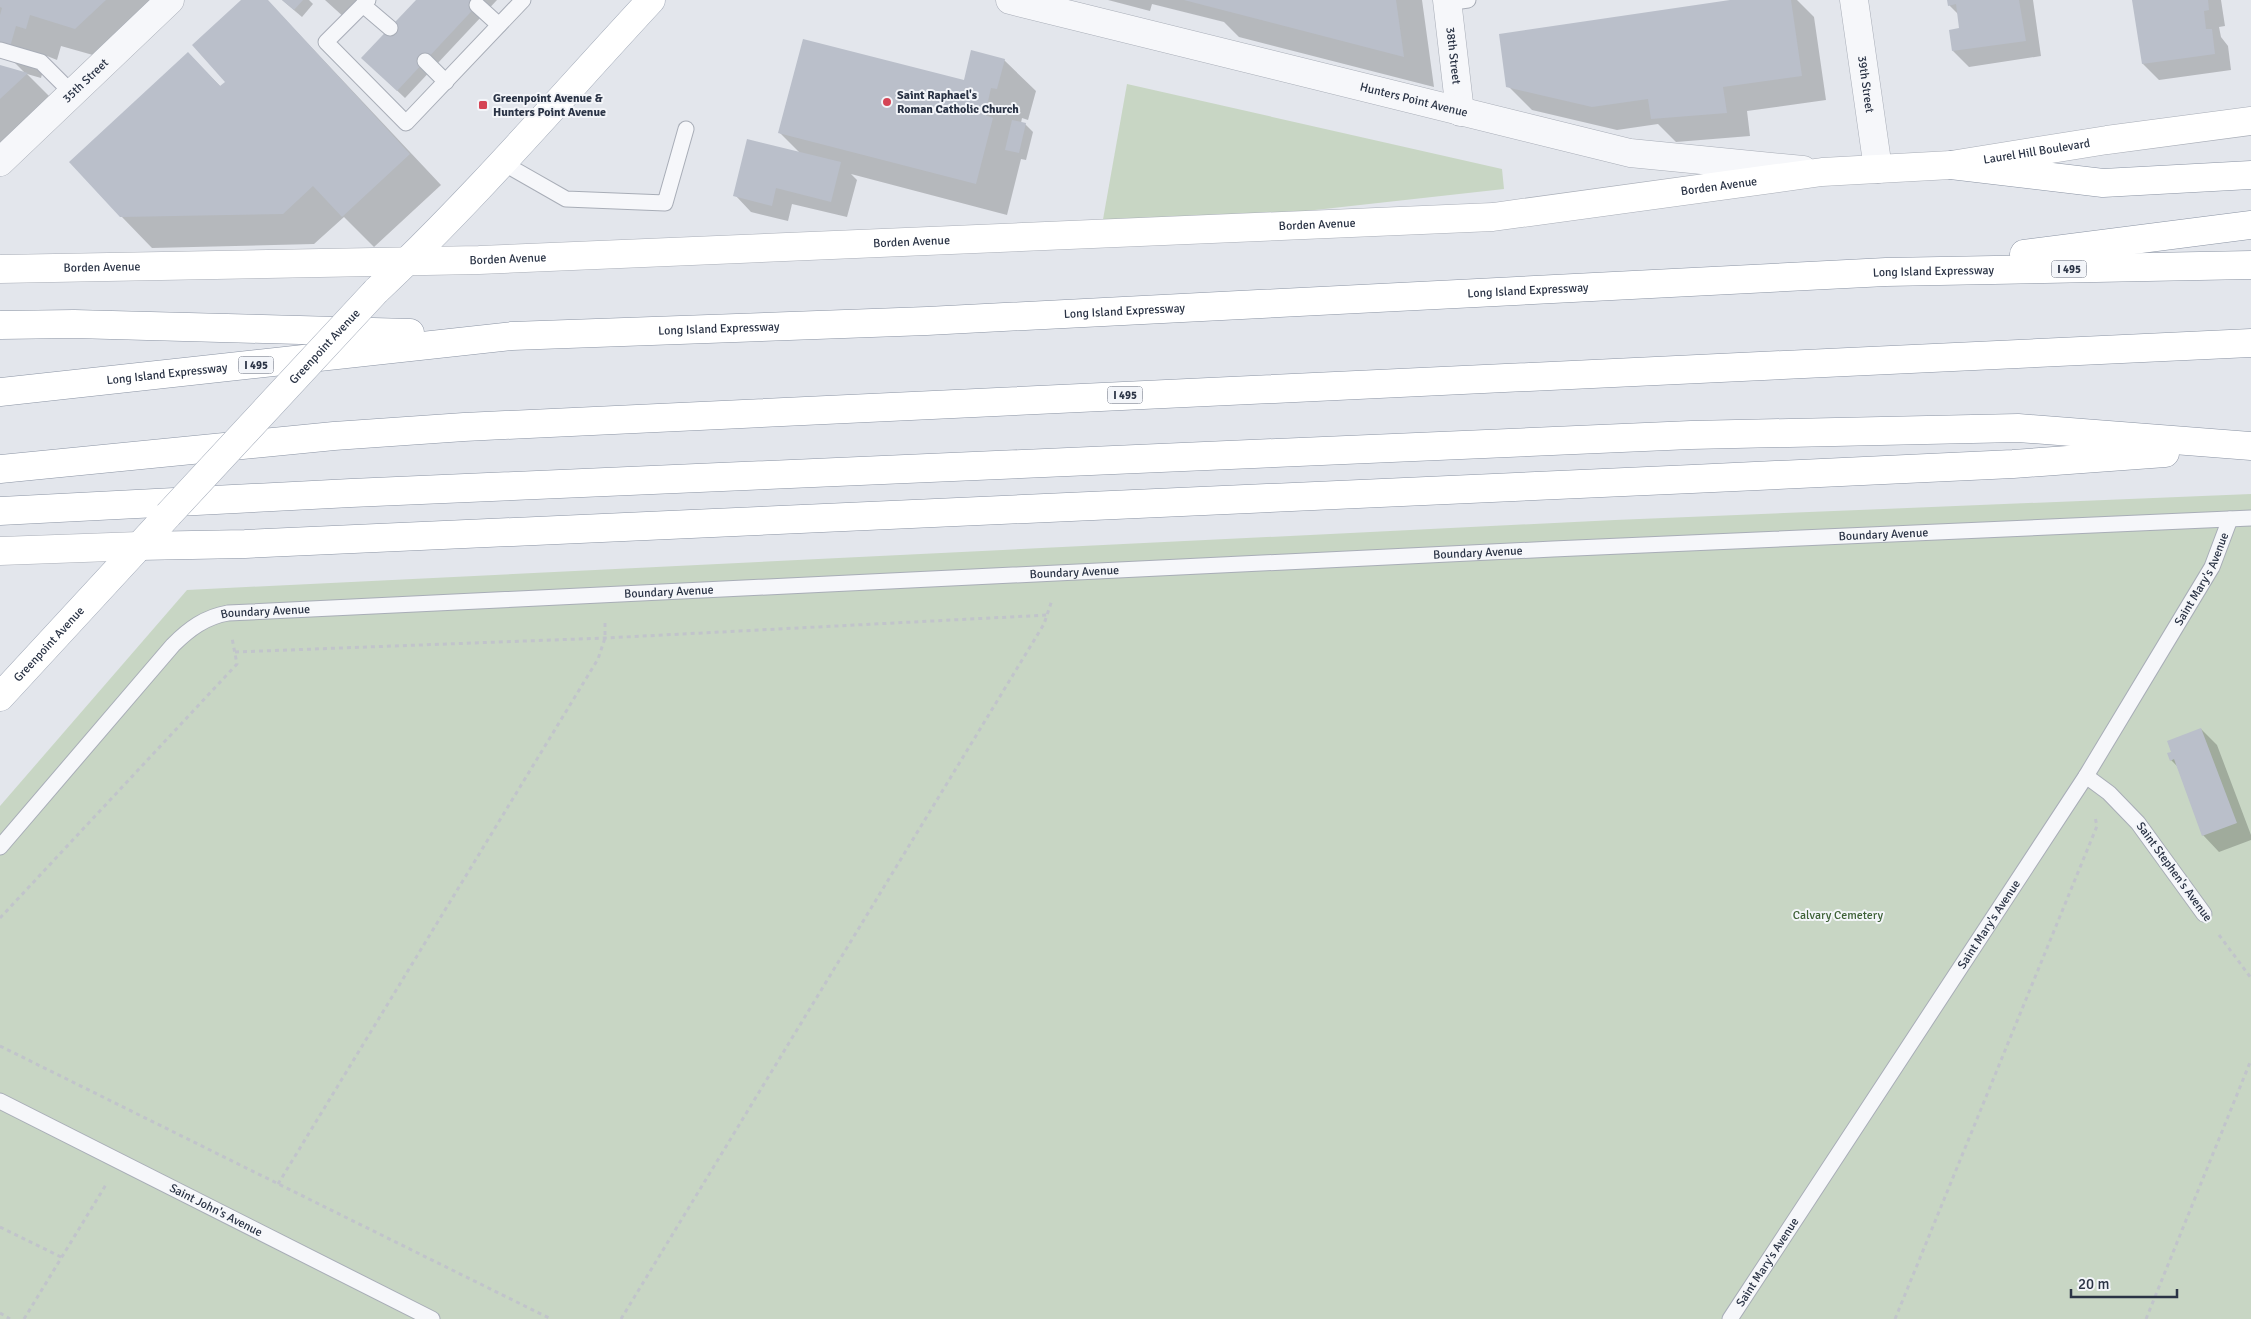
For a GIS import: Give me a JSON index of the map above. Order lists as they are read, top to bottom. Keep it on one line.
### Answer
{"streets":{"main road":["Laurel Hill Boulevard","Borden Avenue","I 495","Long Island Expressway","Greenpoint Avenue"],"street":["38th Street","35th Street","39th Street","Hunters Point Avenue"],"lane":["Boundary Avenue","Saint Mary's Avenue","Saint Stephen's Avenue","Saint John's Avenue"]},"crossings":[["38th Street","Hunters Point Avenue"],["39th Street","Laurel Hill Boulevard"],["Hunters Point Avenue","Laurel Hill Boulevard"],["Hunters Point Avenue","Borden Avenue"],["Laurel Hill Boulevard","Borden Avenue"],["Borden Avenue","Greenpoint Avenue"],["Boundary Avenue","Saint Mary's Avenue"],["Saint Mary's Avenue","Saint Stephen's Avenue"]],"parks":["Calvary Cemetery"],"places":{"other":["Saint Raphael's Roman Catholic Church"],"transit":["Greenpoint Avenue & Hunters Point Avenue"]},"scale_bar":"20 m"}
